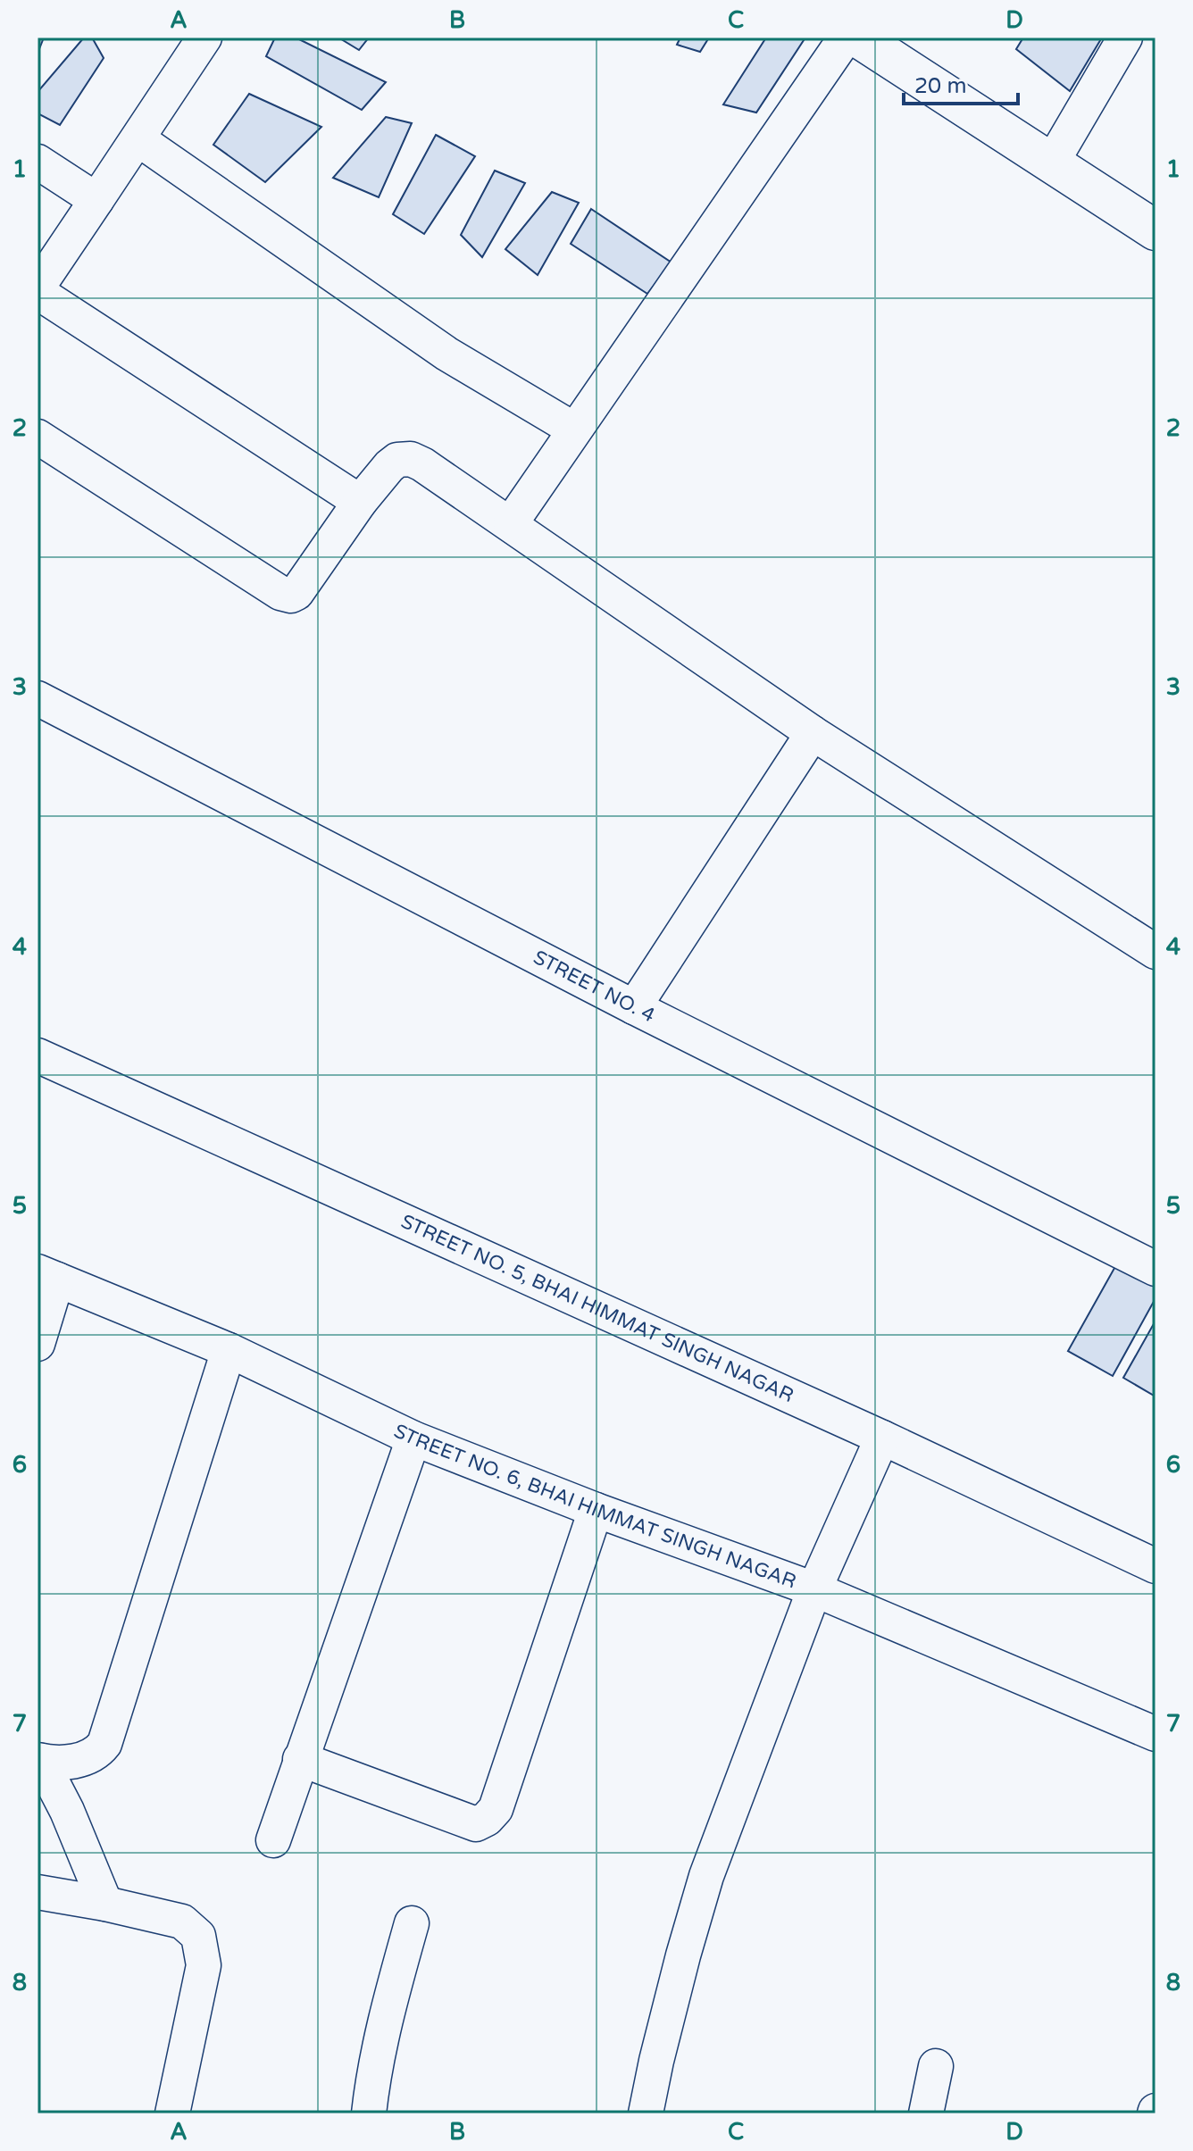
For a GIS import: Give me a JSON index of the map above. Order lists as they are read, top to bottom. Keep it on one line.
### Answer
{"streets":{"street":["STREET NO. 4","STREET NO. 5, BHAI HIMMAT SINGH NAGAR","STREET NO. 6, BHAI HIMMAT SINGH NAGAR"]},"scale_bar":"20 m","grid":{"columns":["A","B","C","D"],"rows":["1","2","3","4","5","6","7","8"]}}
